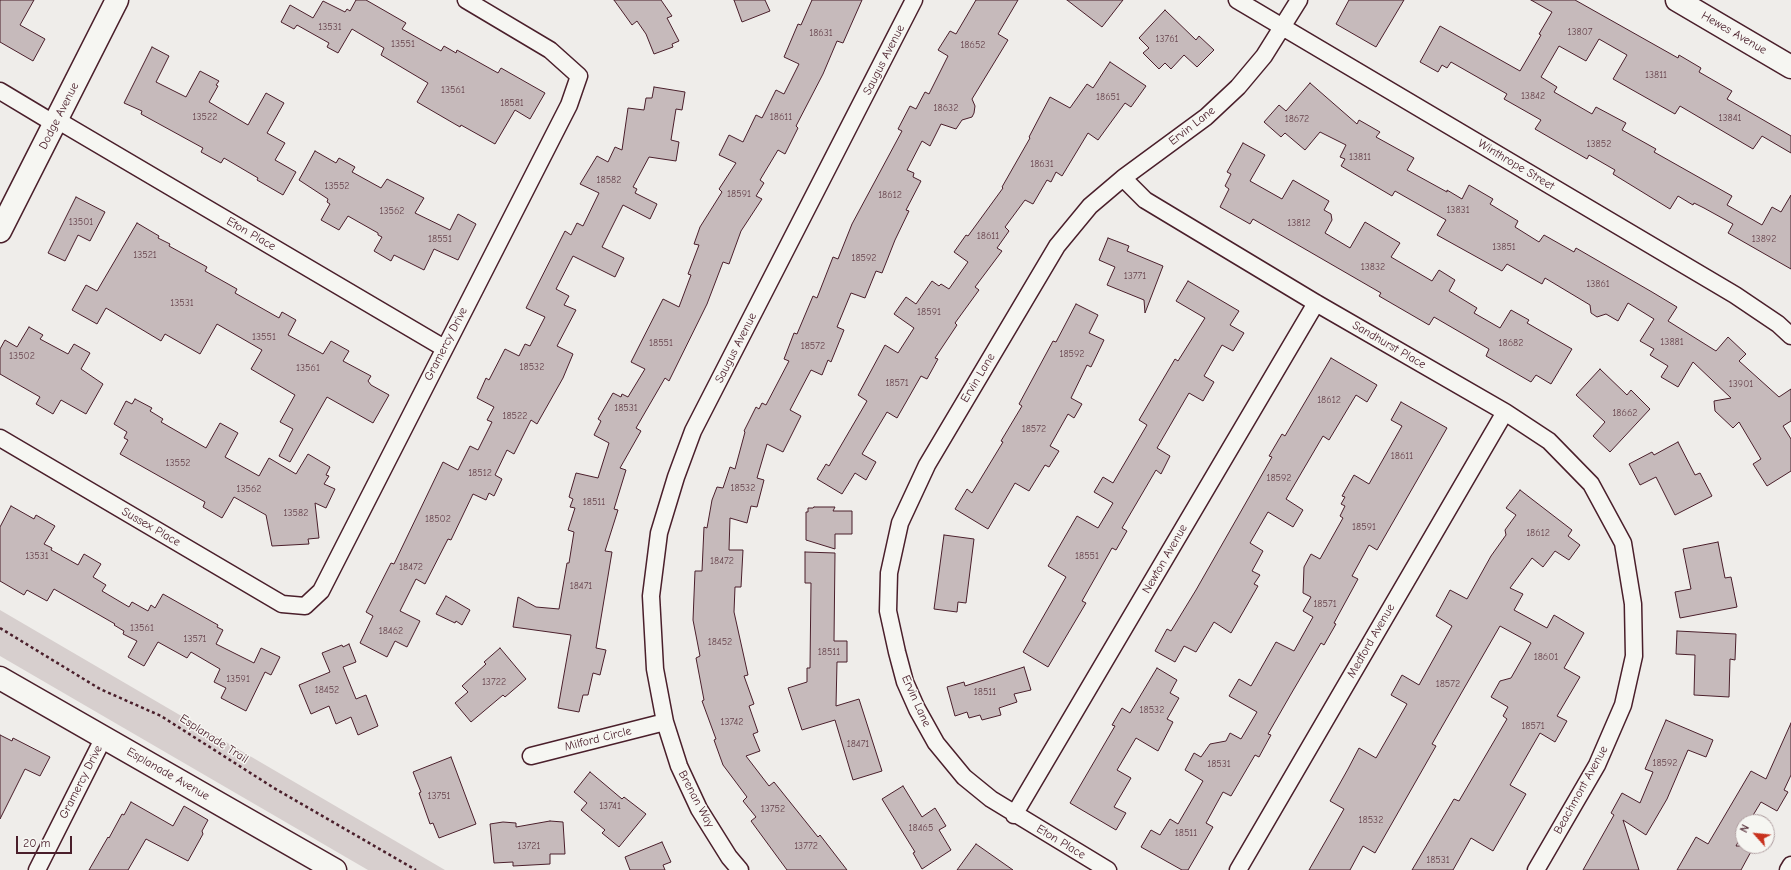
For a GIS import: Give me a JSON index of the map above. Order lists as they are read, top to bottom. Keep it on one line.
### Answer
{"streets":{"street":["Hewes Avenue","Saugus Avenue","Dodge Avenue","Ervin Lane","Winthrope Street","Eton Place","Gramercy Drive","Sandhurst Place","Sussex Place","Newton Avenue","Medford Avenue","Milford Circle","Esplanade Avenue","Beachmont Avenue","Brenan Way"],"path":["Esplanade Trail"]},"crossings":[["Saugus Avenue","Milford Circle"],["Saugus Avenue","Brenan Way"],["Dodge Avenue","Eton Place"],["Ervin Lane","Winthrope Street"],["Ervin Lane","Eton Place"],["Ervin Lane","Sandhurst Place"],["Ervin Lane","Newton Avenue"],["Eton Place","Gramercy Drive"],["Eton Place","Newton Avenue"],["Gramercy Drive","Sussex Place"],["Gramercy Drive","Esplanade Avenue"],["Sandhurst Place","Newton Avenue"],["Sandhurst Place","Medford Avenue"],["Sandhurst Place","Beachmont Avenue"],["Milford Circle","Brenan Way"]],"house_numbers":["13531","13807","18631","13761","13551","18652","13811","13561","13842","18651","18581","18632","13522","18611","13841","18672","13852","13811","18631","18582","13552","18591","18612","13831","13562","13501","13812","18611","18551","13892","13851","13521","18592","13832","13771","13861","13531","18591","13551","13881","18551","18682","18572","18592","13502","18532","13561","18571","13901","18612","18531","18662","18522","18572","18611","13552","18512","18592","18532","13562","18511","13582","18502","18591","18612","13531","18551","18472","18472","18471","18571","13561","18462","13571","18452","18511","18601","13591","13722","18572","18452","18511","18532","13742","18571","18471","18592","18531","13751","13741","13752","18532","18465","18511","13721","13772","18531"],"scale_bar":"20 m","north":"top left"}
